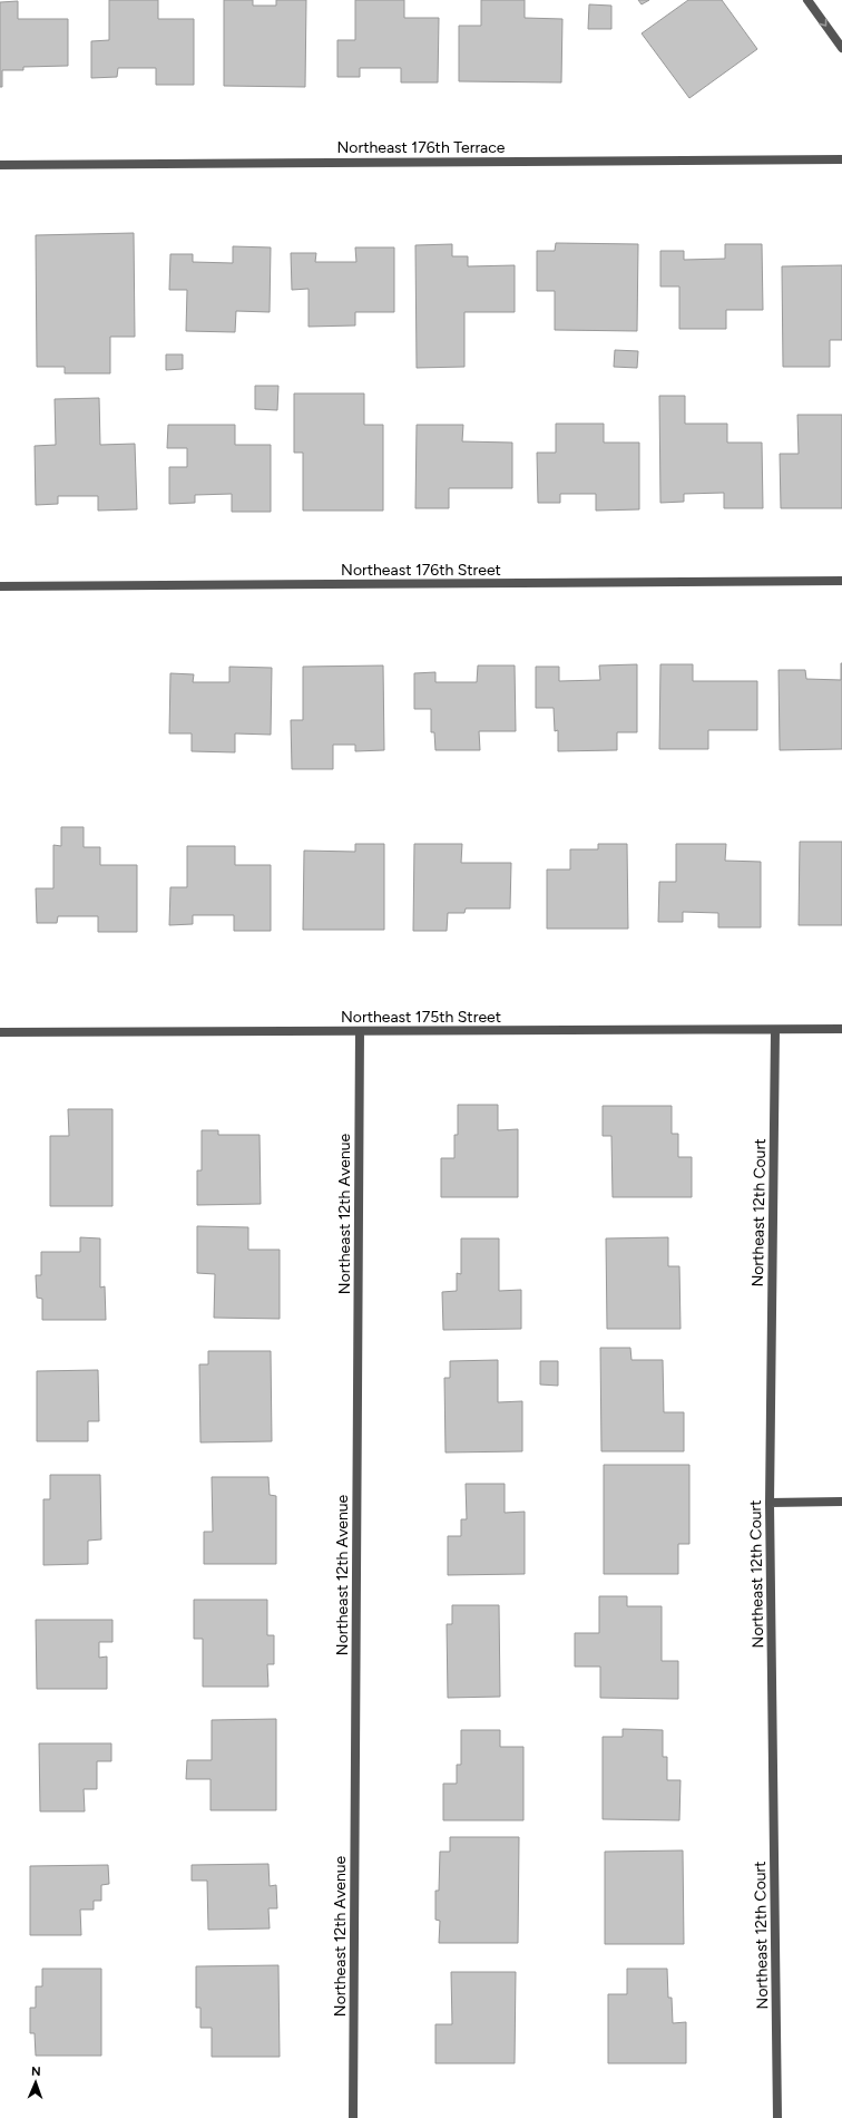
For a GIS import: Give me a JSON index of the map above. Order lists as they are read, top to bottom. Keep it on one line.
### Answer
{"streets":{"street":["Northeast 176th Terrace","Northeast 176th Street","Northeast 175th Street","Northeast 12th Court","Northeast 12th Avenue"]},"crossings":[["Northeast 175th Street","Northeast 12th Court"],["Northeast 175th Street","Northeast 12th Avenue"]],"north":"top"}
